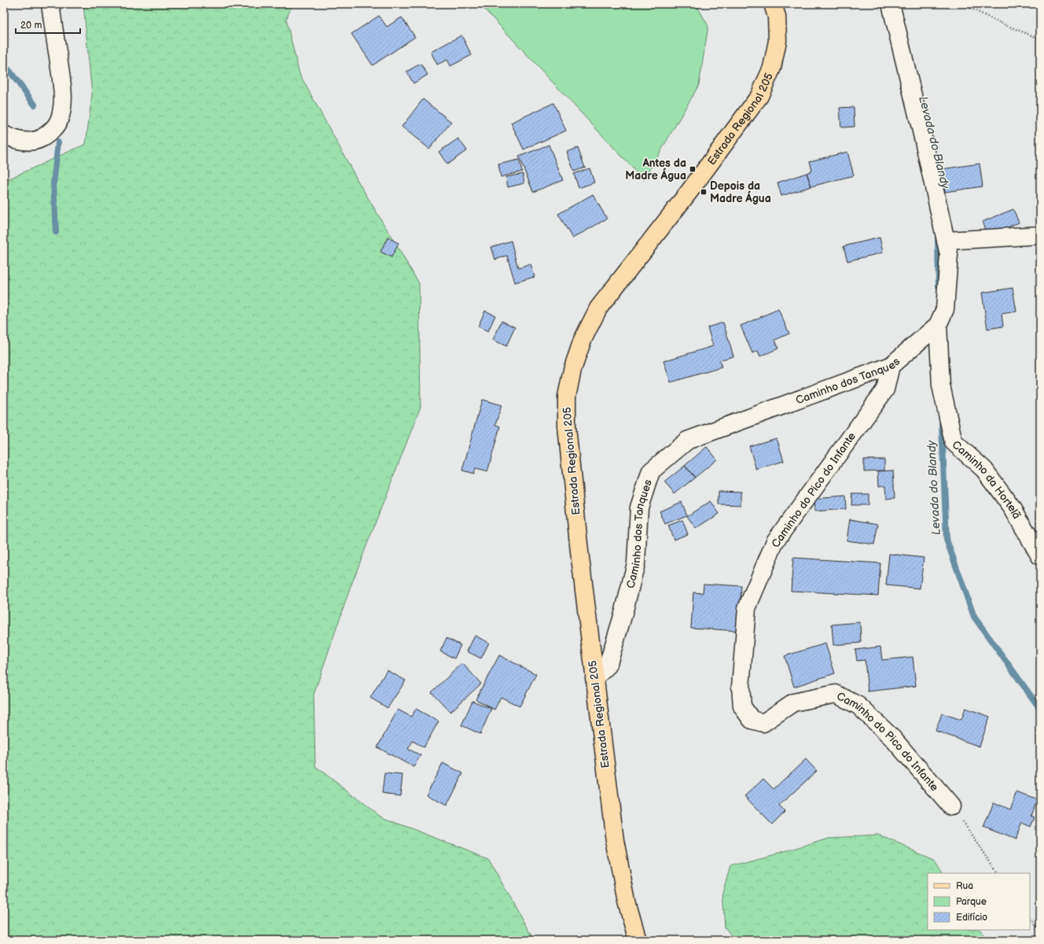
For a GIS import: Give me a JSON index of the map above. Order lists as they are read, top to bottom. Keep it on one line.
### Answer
{"streets":{"main road":["Estrada Regional 205"],"street":["Caminho dos Tanques","Caminho da Hortelã","Caminho do Pico do Infante"]},"crossings":[["Estrada Regional 205","Caminho dos Tanques"],["Caminho dos Tanques","Caminho da Hortelã"],["Caminho dos Tanques","Caminho do Pico do Infante"]],"water":["Levada do Blandy"],"places":{"transit":["Antes da Madre Água","Depois da Madre Água"]},"legend":["Rua","Parque","Edifício"],"scale_bar":"20 m"}
